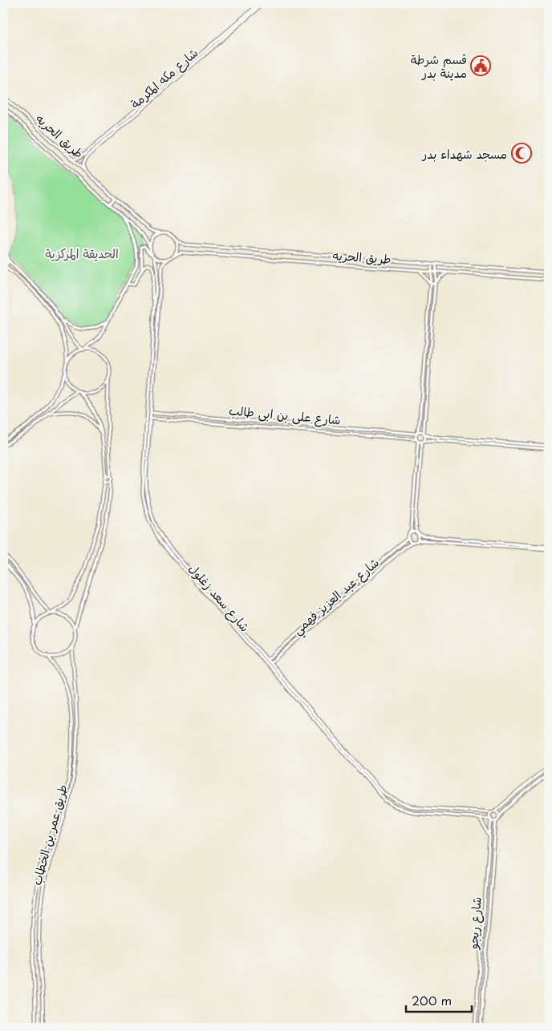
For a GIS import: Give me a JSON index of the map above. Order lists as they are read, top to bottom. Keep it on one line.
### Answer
{"streets":{"street":["شارع مكه المكرمة","طريق الحريه","شارع على بن ابى طالب","شارع عبد العزيز فهمي","شارع سعد زغلول","طريق عمر بن الخطاب","شارع ريجو"]},"crossings":[["شارع مكه المكرمة","طريق الحريه"],["طريق الحريه","شارع سعد زغلول"],["شارع على بن ابى طالب","شارع سعد زغلول"],["شارع عبد العزيز فهمي","شارع سعد زغلول"],["شارع سعد زغلول","شارع ريجو"]],"parks":["الحديقة المركزية"],"places":{"public building":["قسم شرطة مدينة بدر"],"mosque":["مسجد شهداء بدر"]},"scale_bar":"200 m"}
